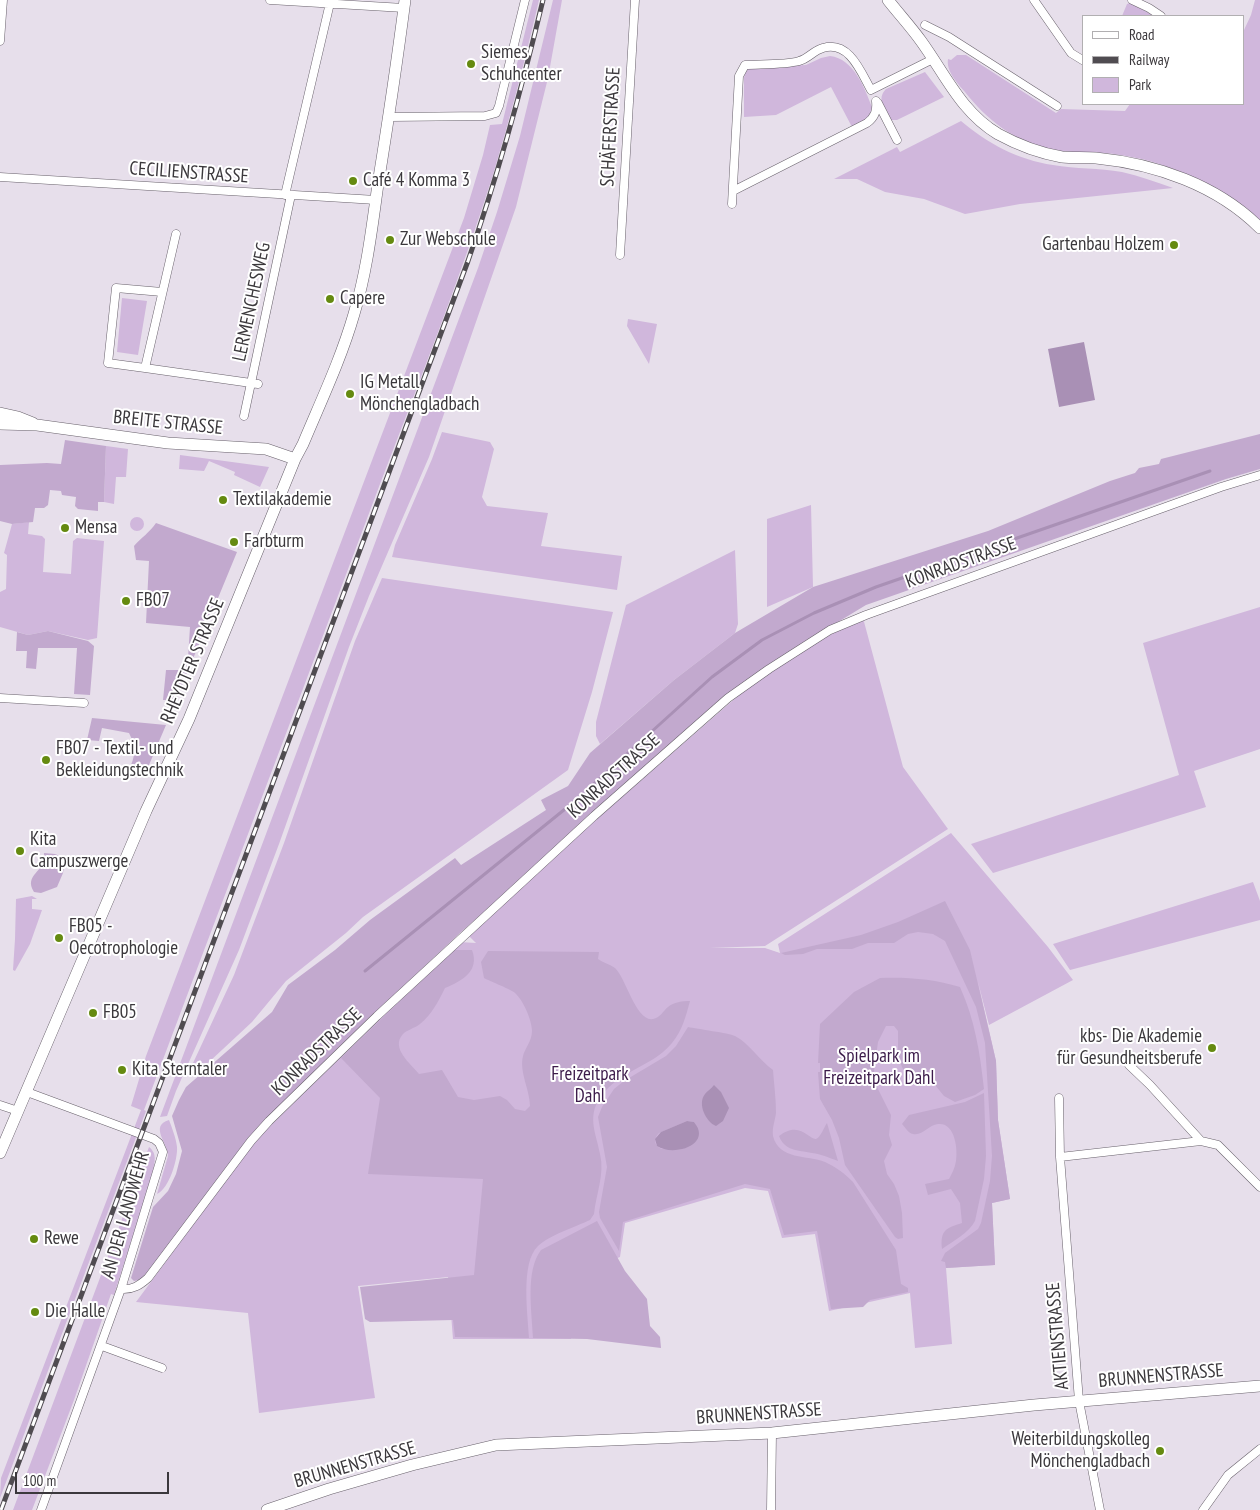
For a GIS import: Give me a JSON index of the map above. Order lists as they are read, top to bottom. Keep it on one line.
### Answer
{"streets":{"street":["SCHÄFERSTRASSE","CECILIENSTRASSE","LERMENCHESWEG","BREITE STRASSE","KONRADSTRASSE","RHEYDTER STRASSE","AN DER LANDWEHR","AKTIENSTRASSE","BRUNNENSTRASSE"]},"crossings":[["CECILIENSTRASSE","LERMENCHESWEG"],["CECILIENSTRASSE","RHEYDTER STRASSE"],["BREITE STRASSE","RHEYDTER STRASSE"],["KONRADSTRASSE","AN DER LANDWEHR"],["RHEYDTER STRASSE","AN DER LANDWEHR"],["AKTIENSTRASSE","BRUNNENSTRASSE"]],"parks":["Spielpark im Freizeitpark Dahl","Freizeitpark Dahl"],"places":["Siemes Schuhcenter","Café 4 Komma 3","Zur Webschule","Gartenbau Holzem","Capere","IG Metall Mönchengladbach","Textilakademie","Mensa","Farbturm","FB07","FB07 - Textil- und Bekleidungstechnik","Kita Campuszwerge","FB05 - Oecotrophologie","FB05","kbs- Die Akademie für Gesundheitsberufe","Kita Sterntaler","Rewe","Die Halle","Weiterbildungskolleg Mönchengladbach"],"legend":["Road","Railway","Park"],"scale_bar":"100 m"}
